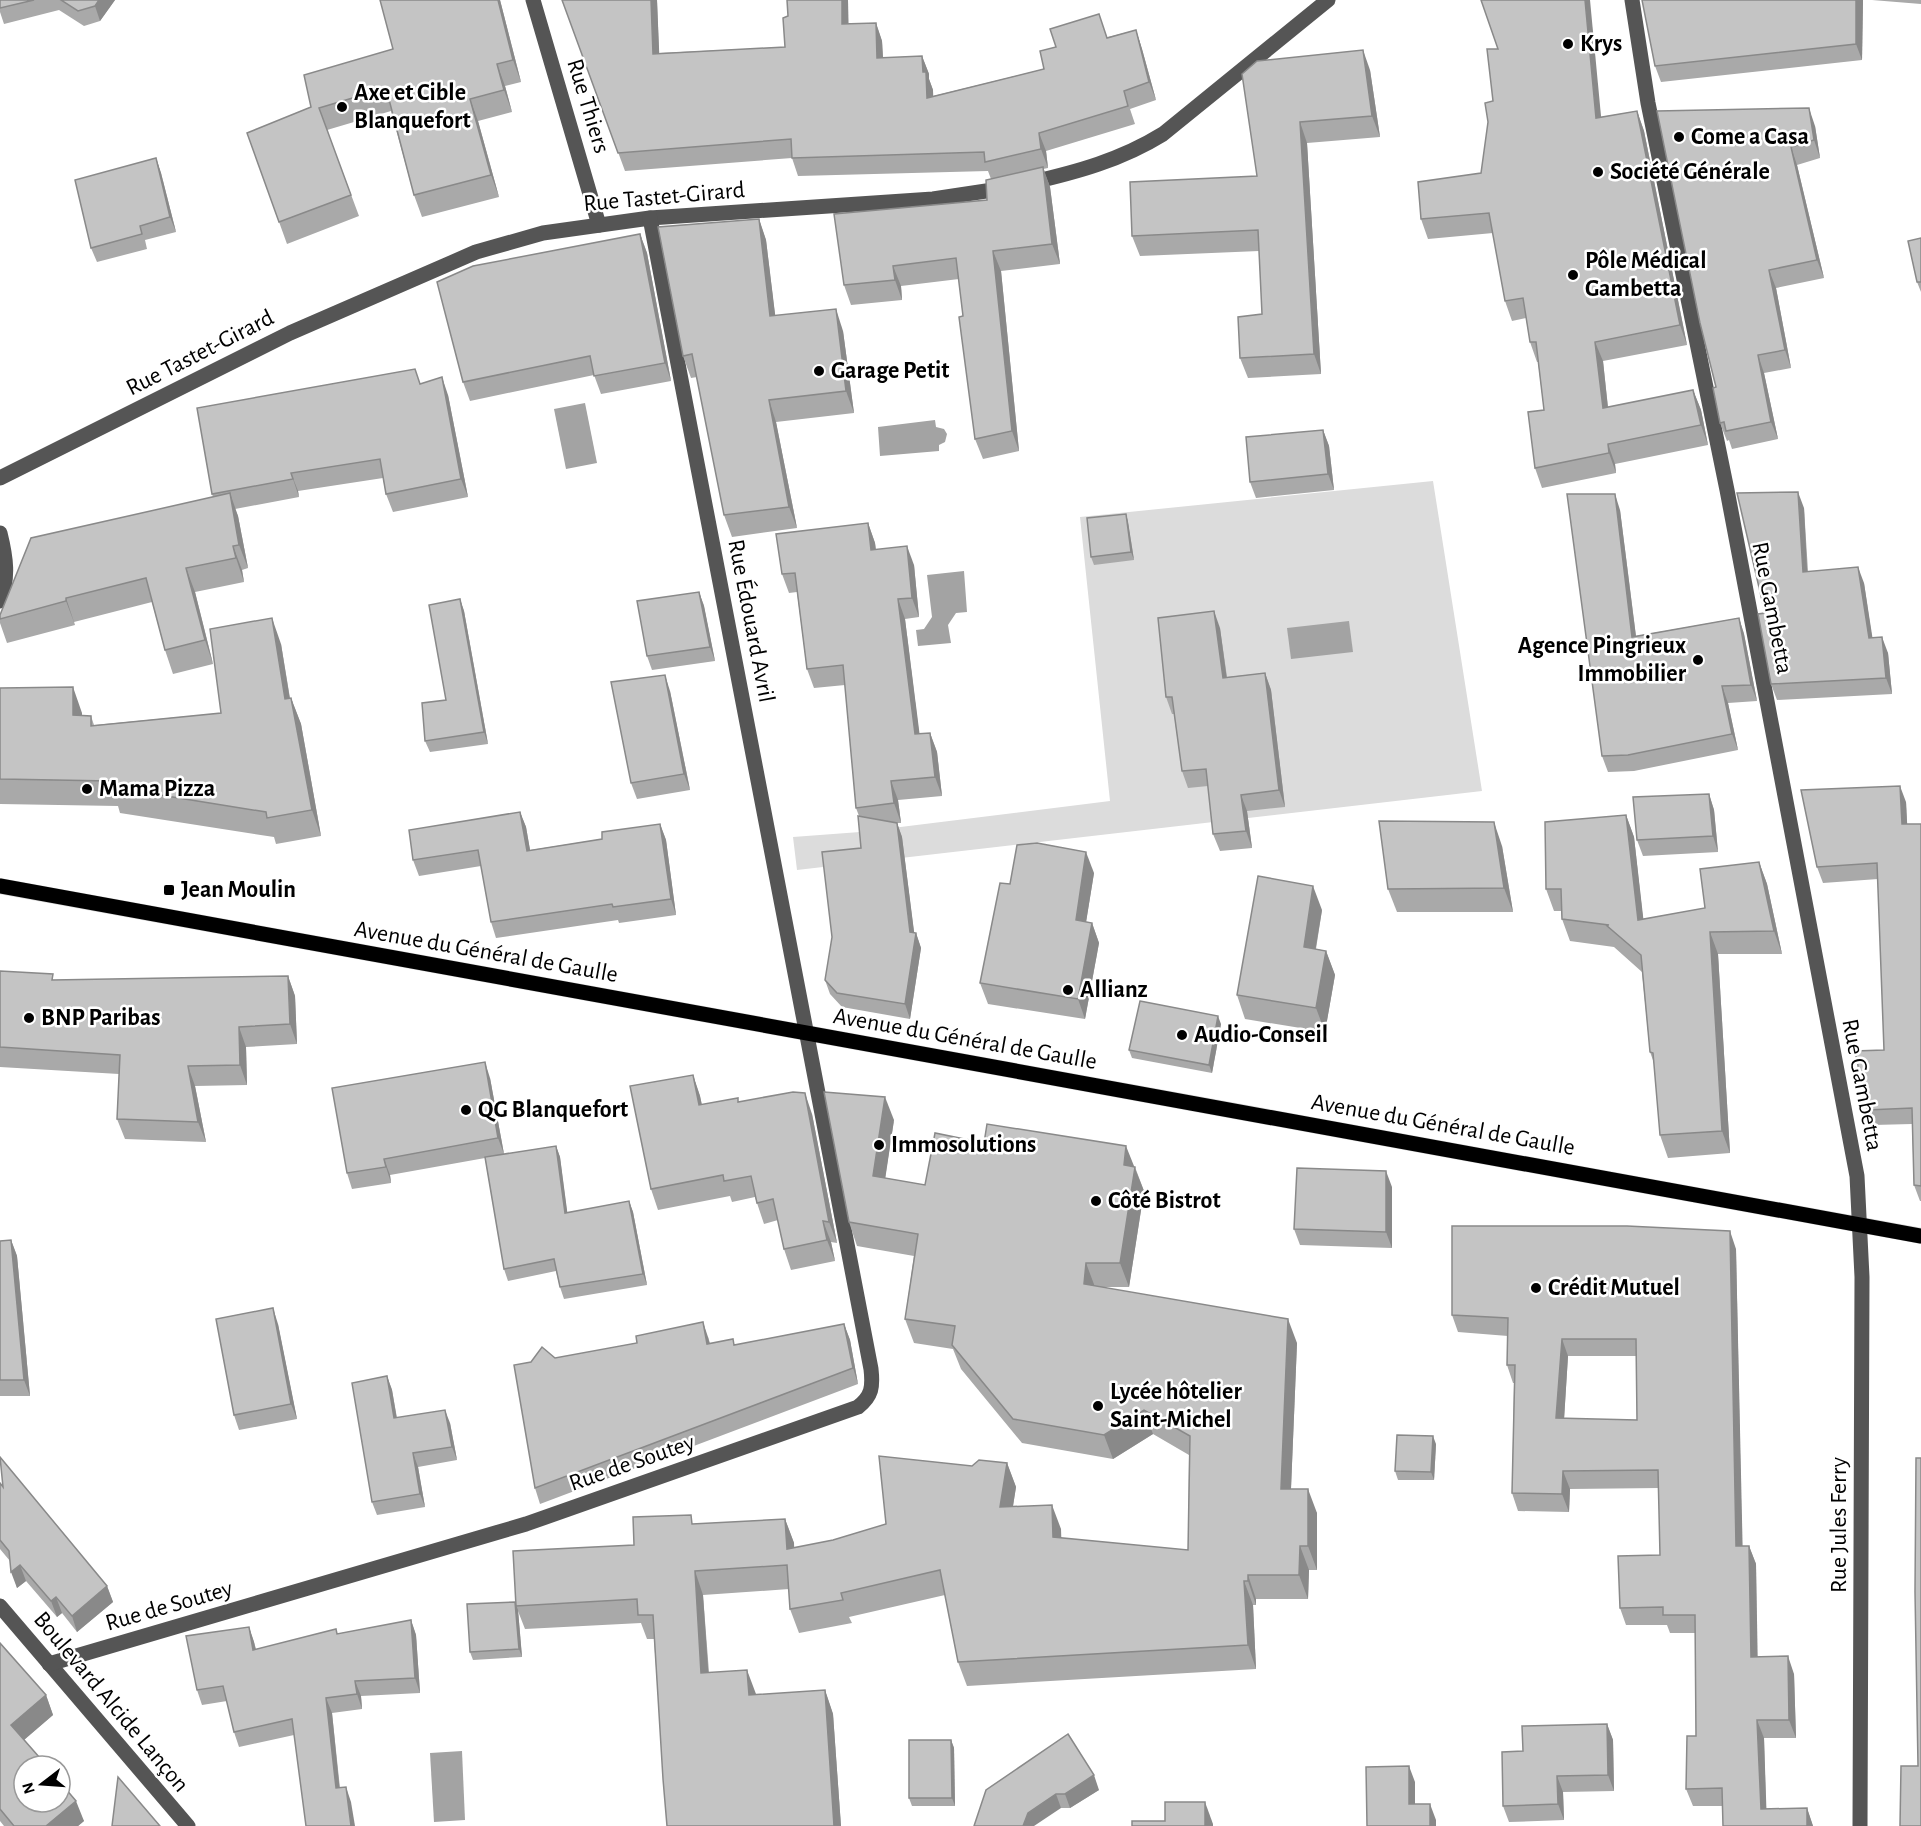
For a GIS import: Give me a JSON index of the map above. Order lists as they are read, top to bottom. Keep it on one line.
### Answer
{"streets":{"main road":["Avenue du Général de Gaulle"],"street":["Rue Thiers","Rue Tastet-Girard","Rue Gambetta","Rue Édouard Avril","Rue de Soutey","Rue Jules Ferry","Boulevard Alcide Lançon"]},"crossings":[["Rue Thiers","Rue Tastet-Girard"],["Rue Tastet-Girard","Rue Édouard Avril"],["Rue Gambetta","Avenue du Général de Gaulle"],["Rue Gambetta","Rue Jules Ferry"],["Rue Édouard Avril","Avenue du Général de Gaulle"],["Rue Édouard Avril","Rue de Soutey"],["Avenue du Général de Gaulle","Rue de Soutey"],["Avenue du Général de Gaulle","Rue Jules Ferry"],["Rue de Soutey","Boulevard Alcide Lançon"]],"places":{"other":["Krys","Axe et Cible Blanquefort","Come a Casa","Société Générale","Pôle Médical Gambetta","Garage Petit","Agence Pingrieux Immobilier","Mama Pizza","Allianz","BNP Paribas","Audio-Conseil","QG Blanquefort","Immosolutions","Côté Bistrot","Crédit Mutuel","Lycée hôtelier Saint-Michel"],"transit":["Jean Moulin"]},"north":"left"}
